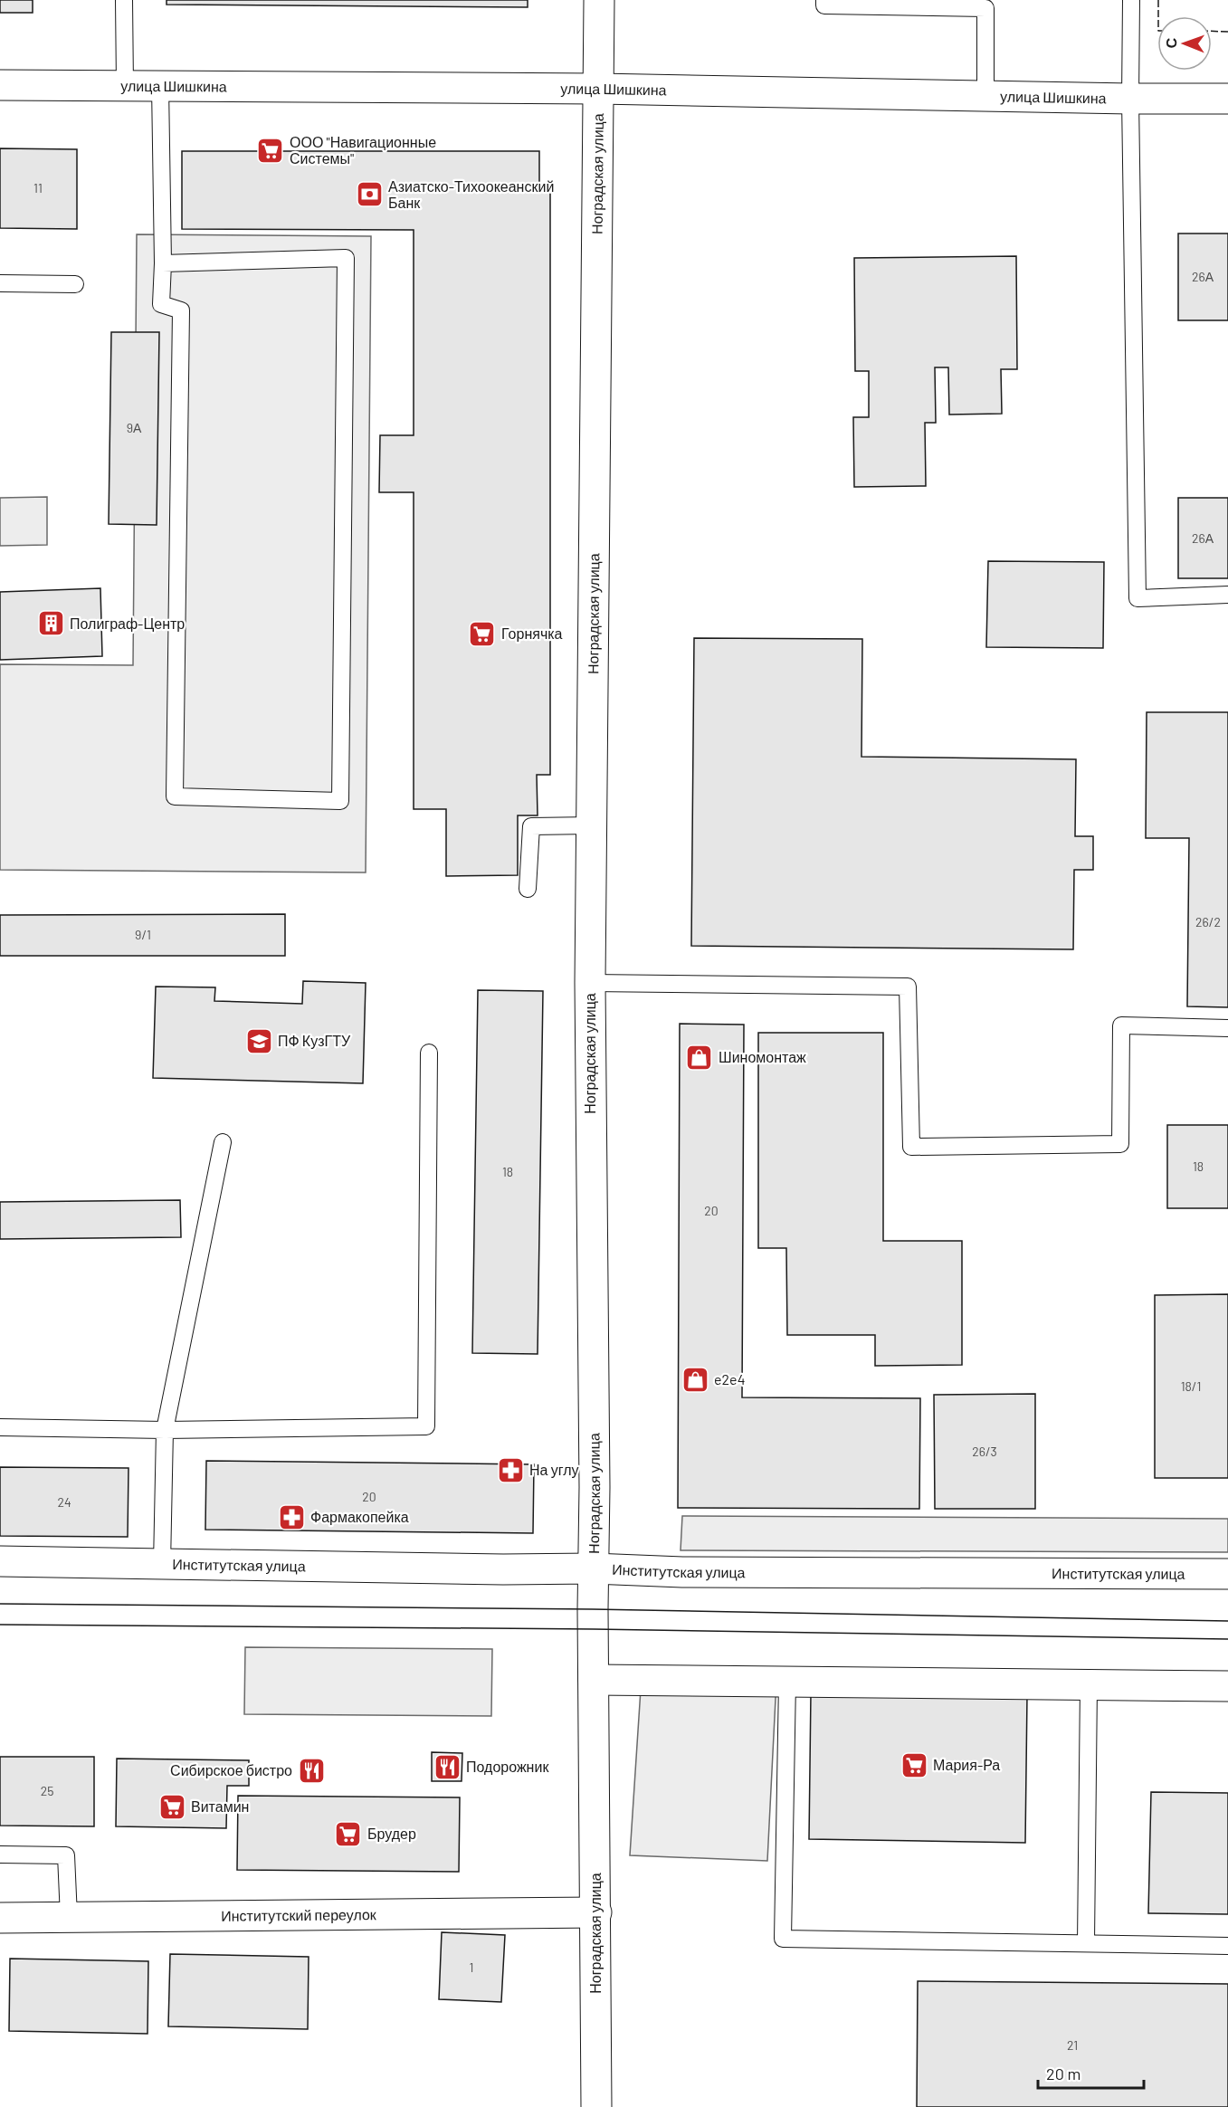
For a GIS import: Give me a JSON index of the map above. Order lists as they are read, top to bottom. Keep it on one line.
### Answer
{"streets":{"main road":["улица Шишкина","Ноградская улица","Институтская улица","Институтский переулок"]},"crossings":[["улица Шишкина","Ноградская улица"],["Ноградская улица","Институтская улица"],["Ноградская улица","Институтский переулок"]],"places":{"supermarket":["ООО \"Навигационные Системы\"","Горнячка","Мария-Ра","Витамин","Брудер"],"bank":["Азиатско-Тихоокеанский Банк"],"building":["Полиграф-Центр"],"school or university":["ПФ КузГТУ"],"shop":["Шиномонтаж","e2e4"],"pharmacy":["На углу","Фармакопейка"],"restaurant":["Подорожник","Сибирское бистро"]},"house_numbers":["11","26А","9А","26А","26/2","9/1","18","18","20","18/1","26/3","20","24","25","1","21"],"scale_bar":"20 m","north":"left"}
